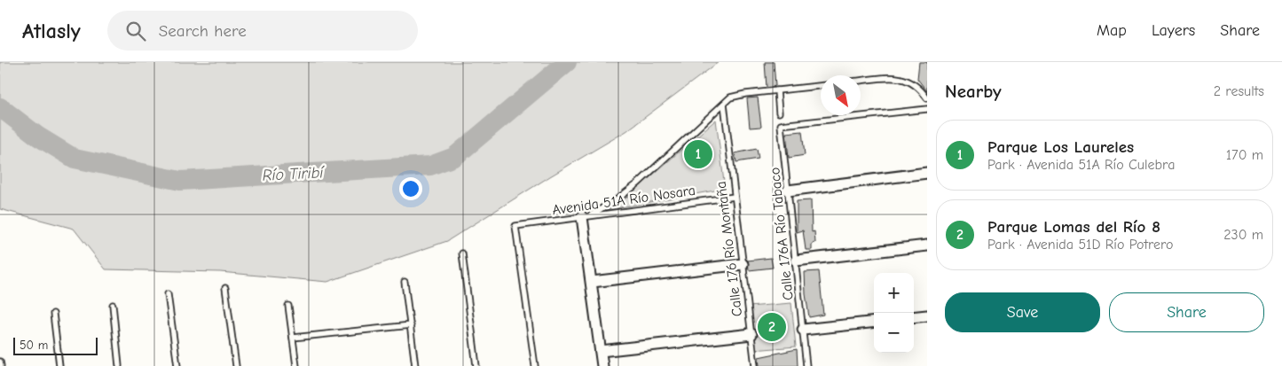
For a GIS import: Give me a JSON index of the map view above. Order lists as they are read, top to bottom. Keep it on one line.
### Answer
{"streets":{"lane":["Avenida 51A Río Nosara","Calle 176A Río Tabaco","Calle 176 Río Montaña"]},"crossings":[["Avenida 51A Río Nosara","Calle 176 Río Montaña"]],"water":["Río Tiribí"],"scale_bar":"50 m","north":"bottom right","page":{"header":"Atlasly","search":"Search here","nav":["Map","Layers","Share"],"heading":["Nearby","2 results"],"list":[{"mark":"1","name":"Parque Los Laureles","note":"Park · Avenida 51A Río Culebra","value":"170 m"},{"mark":"2","name":"Parque Lomas del Río 8","note":"Park · Avenida 51D Río Potrero","value":"230 m"}],"pins":["1","2"],"map_buttons":["+","−"],"buttons":["Save","Share"],"scale":"50 m"}}
